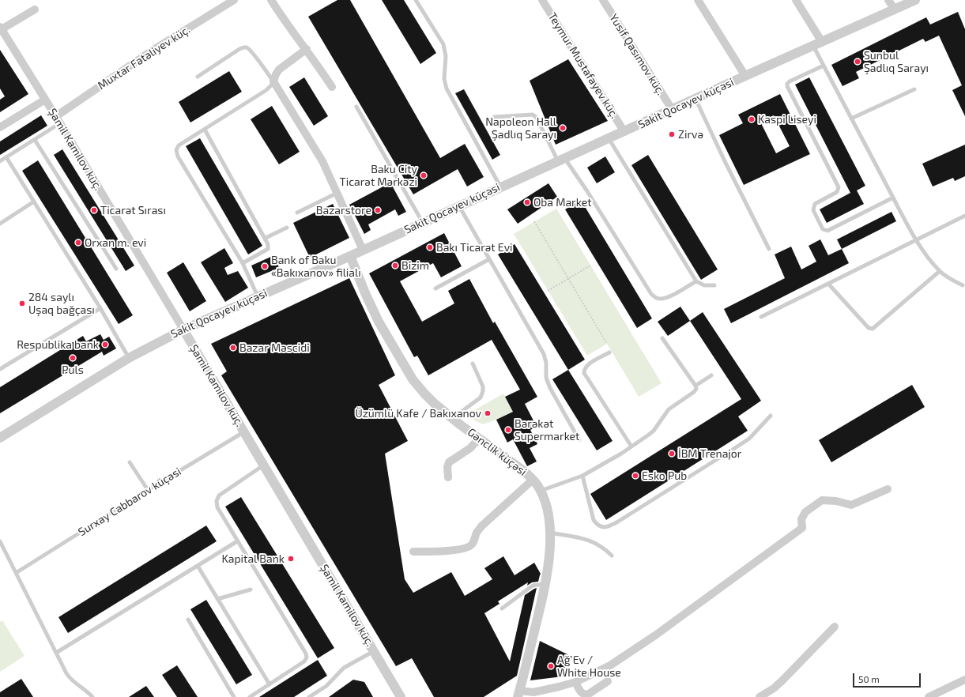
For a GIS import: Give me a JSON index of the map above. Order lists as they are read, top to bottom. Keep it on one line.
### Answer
{"streets":{"street":["Yusif Qasımov küç.","Muxtar Fətəliyev küç.","Teymur Mustafayev küç.","Sakit Qocayev küçəsi","Şamil Kamilov küç.","Gənclik küçəsi"],"lane":["Surxay Cabbarov küçəsi"]},"crossings":[["Yusif Qasımov küç.","Sakit Qocayev küçəsi"],["Muxtar Fətəliyev küç.","Şamil Kamilov küç."],["Teymur Mustafayev küç.","Sakit Qocayev küçəsi"],["Sakit Qocayev küçəsi","Şamil Kamilov küç."],["Sakit Qocayev küçəsi","Gənclik küçəsi"],["Şamil Kamilov küç.","Surxay Cabbarov küçəsi"]],"places":["Sunbul Şadlıq Sarayı","Kaspi Liseyi","Napoleon Hall Şadlıq Sarayı","Zirvə","Baku City Ticarət Mərkəzi","Oba Market","Ticarət Sırası","Bazarstore","Orxan m. evi","Bakı Ticarət Evi","Bizim","Bank of Baku «Bakıxanov» filialı","284 saylı Uşaq bağçası","Respublika bank","Bazar Məscidi","Puls","Üzümlü Kafe / Bakıxanov","Bərəkət Supermarket","İBM Trenajor","Esko Pub","Kapital Bank","Ağ Ev / White House"],"scale_bar":"50 m"}
